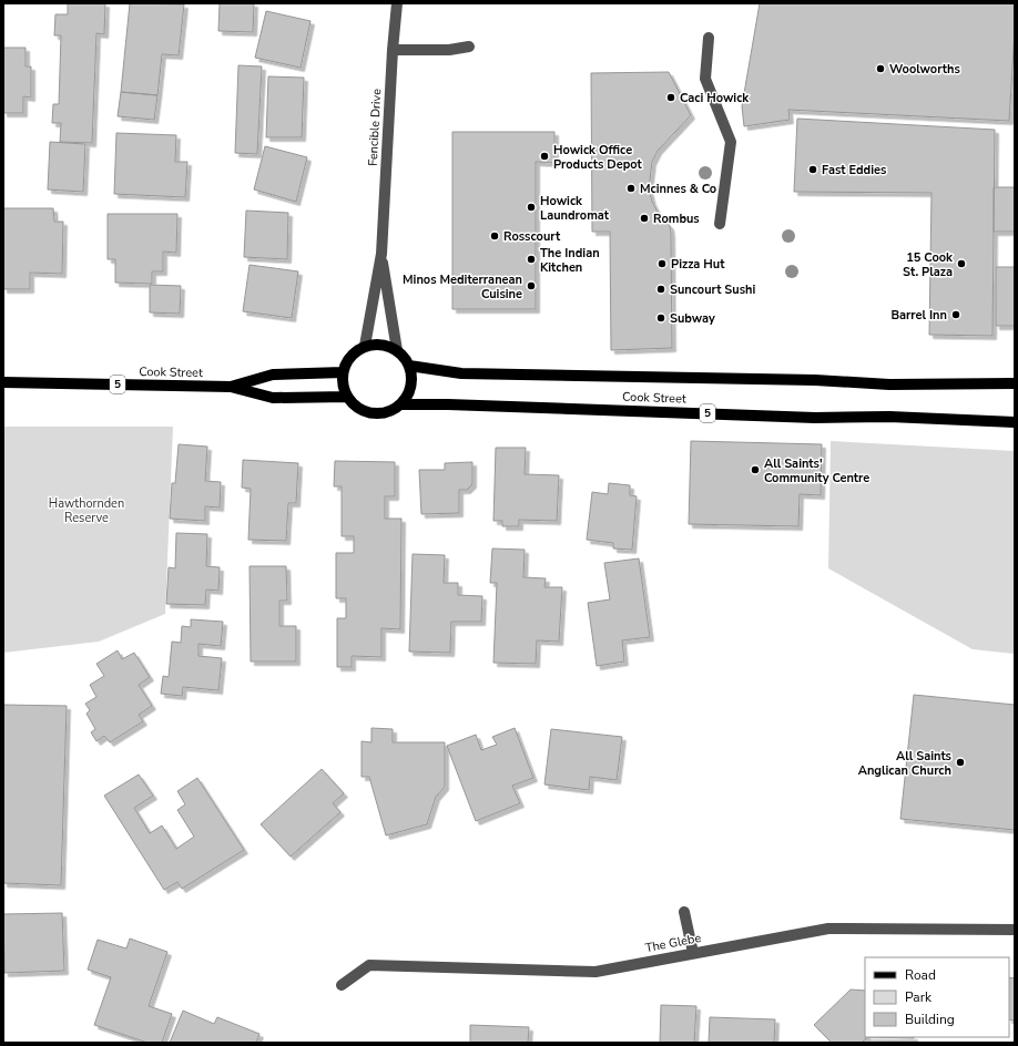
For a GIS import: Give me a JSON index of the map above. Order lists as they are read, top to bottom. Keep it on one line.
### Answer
{"streets":{"main road":["Cook Street","5"],"street":["Fencible Drive","The Glebe"]},"crossings":[["Fencible Drive","Cook Street"],["Fencible Drive","5"],["Cook Street","5"]],"parks":["Hawthornden Reserve"],"places":["Woolworths","Caci Howick","Howick Office Products Depot","Fast Eddies","Mcinnes & Co","Howick Laundromat","Rombus","Rosscourt","The Indian Kitchen","Pizza Hut","15 Cook St. Plaza","Minos Mediterranean Cuisine","Suncourt Sushi","Barrel Inn","Subway","All Saints' Community Centre","All Saints Anglican Church"],"legend":["Road","Park","Building"]}
